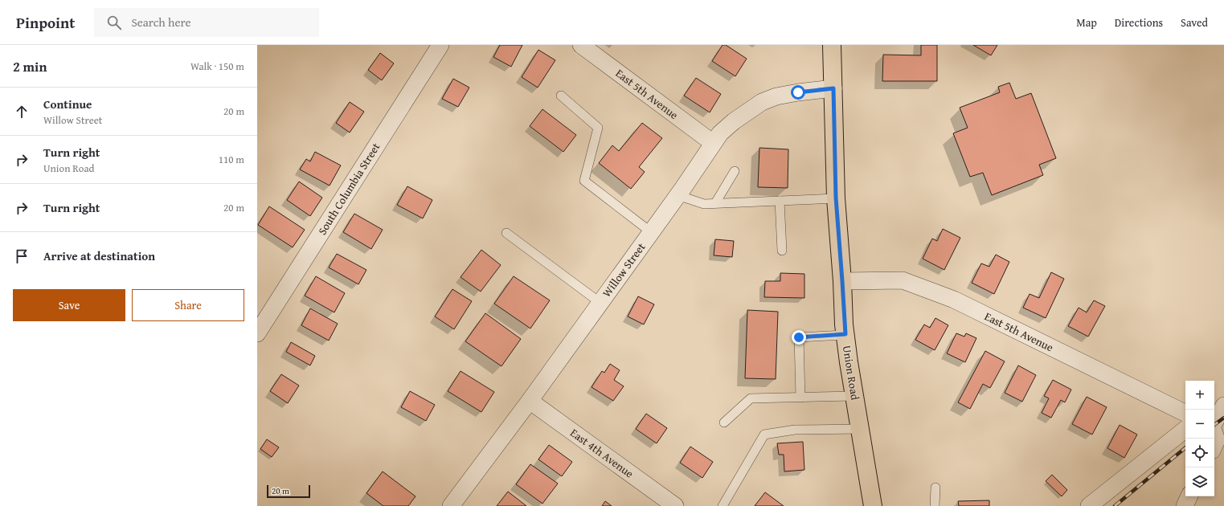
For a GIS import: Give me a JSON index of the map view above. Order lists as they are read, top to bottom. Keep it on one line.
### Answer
{"streets":{"main road":["Union Road"],"street":["East 5th Avenue","South Columbia Street","Willow Street","East 4th Avenue"]},"crossings":[["East 5th Avenue","Willow Street"],["East 5th Avenue","Union Road"],["Willow Street","Union Road"],["Willow Street","East 4th Avenue"]],"scale_bar":"20 m","page":{"header":"Pinpoint","search":"Search here","nav":["Map","Directions","Saved"],"heading":["2 min","Walk · 150 m"],"list":[["Continue","Willow Street","20 m"],["Turn right","Union Road","110 m"],["Turn right","20 m"],"Arrive at destination"],"buttons":["Save","Share"],"map_buttons":["+","−"],"scale":"20 m"}}
